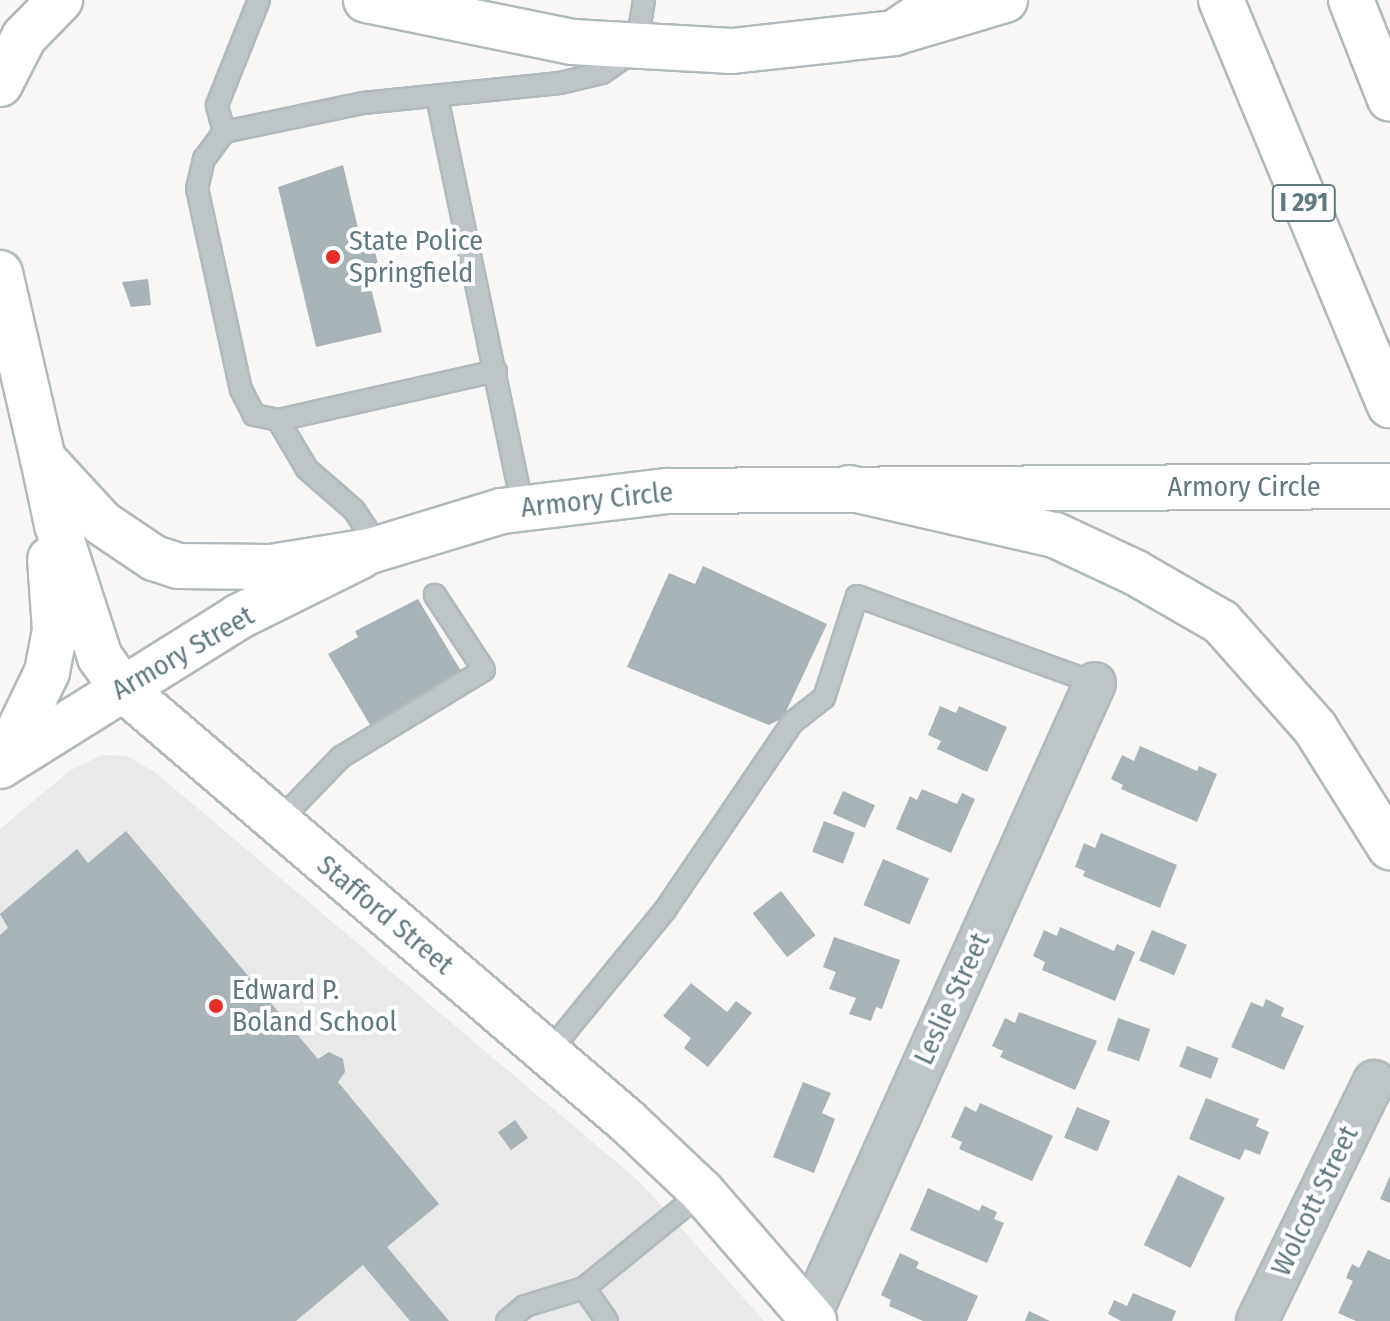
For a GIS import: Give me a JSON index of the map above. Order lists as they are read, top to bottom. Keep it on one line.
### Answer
{"streets":{"main road":["I 291","Armory Circle","Armory Street","Stafford Street"],"street":["Leslie Street","Wolcott Street"]},"crossings":[["Armory Circle","Armory Street"],["Armory Circle","Stafford Street"],["Armory Street","Stafford Street"],["Stafford Street","Leslie Street"]],"places":["State Police Springfield","Edward P. Boland School"]}
